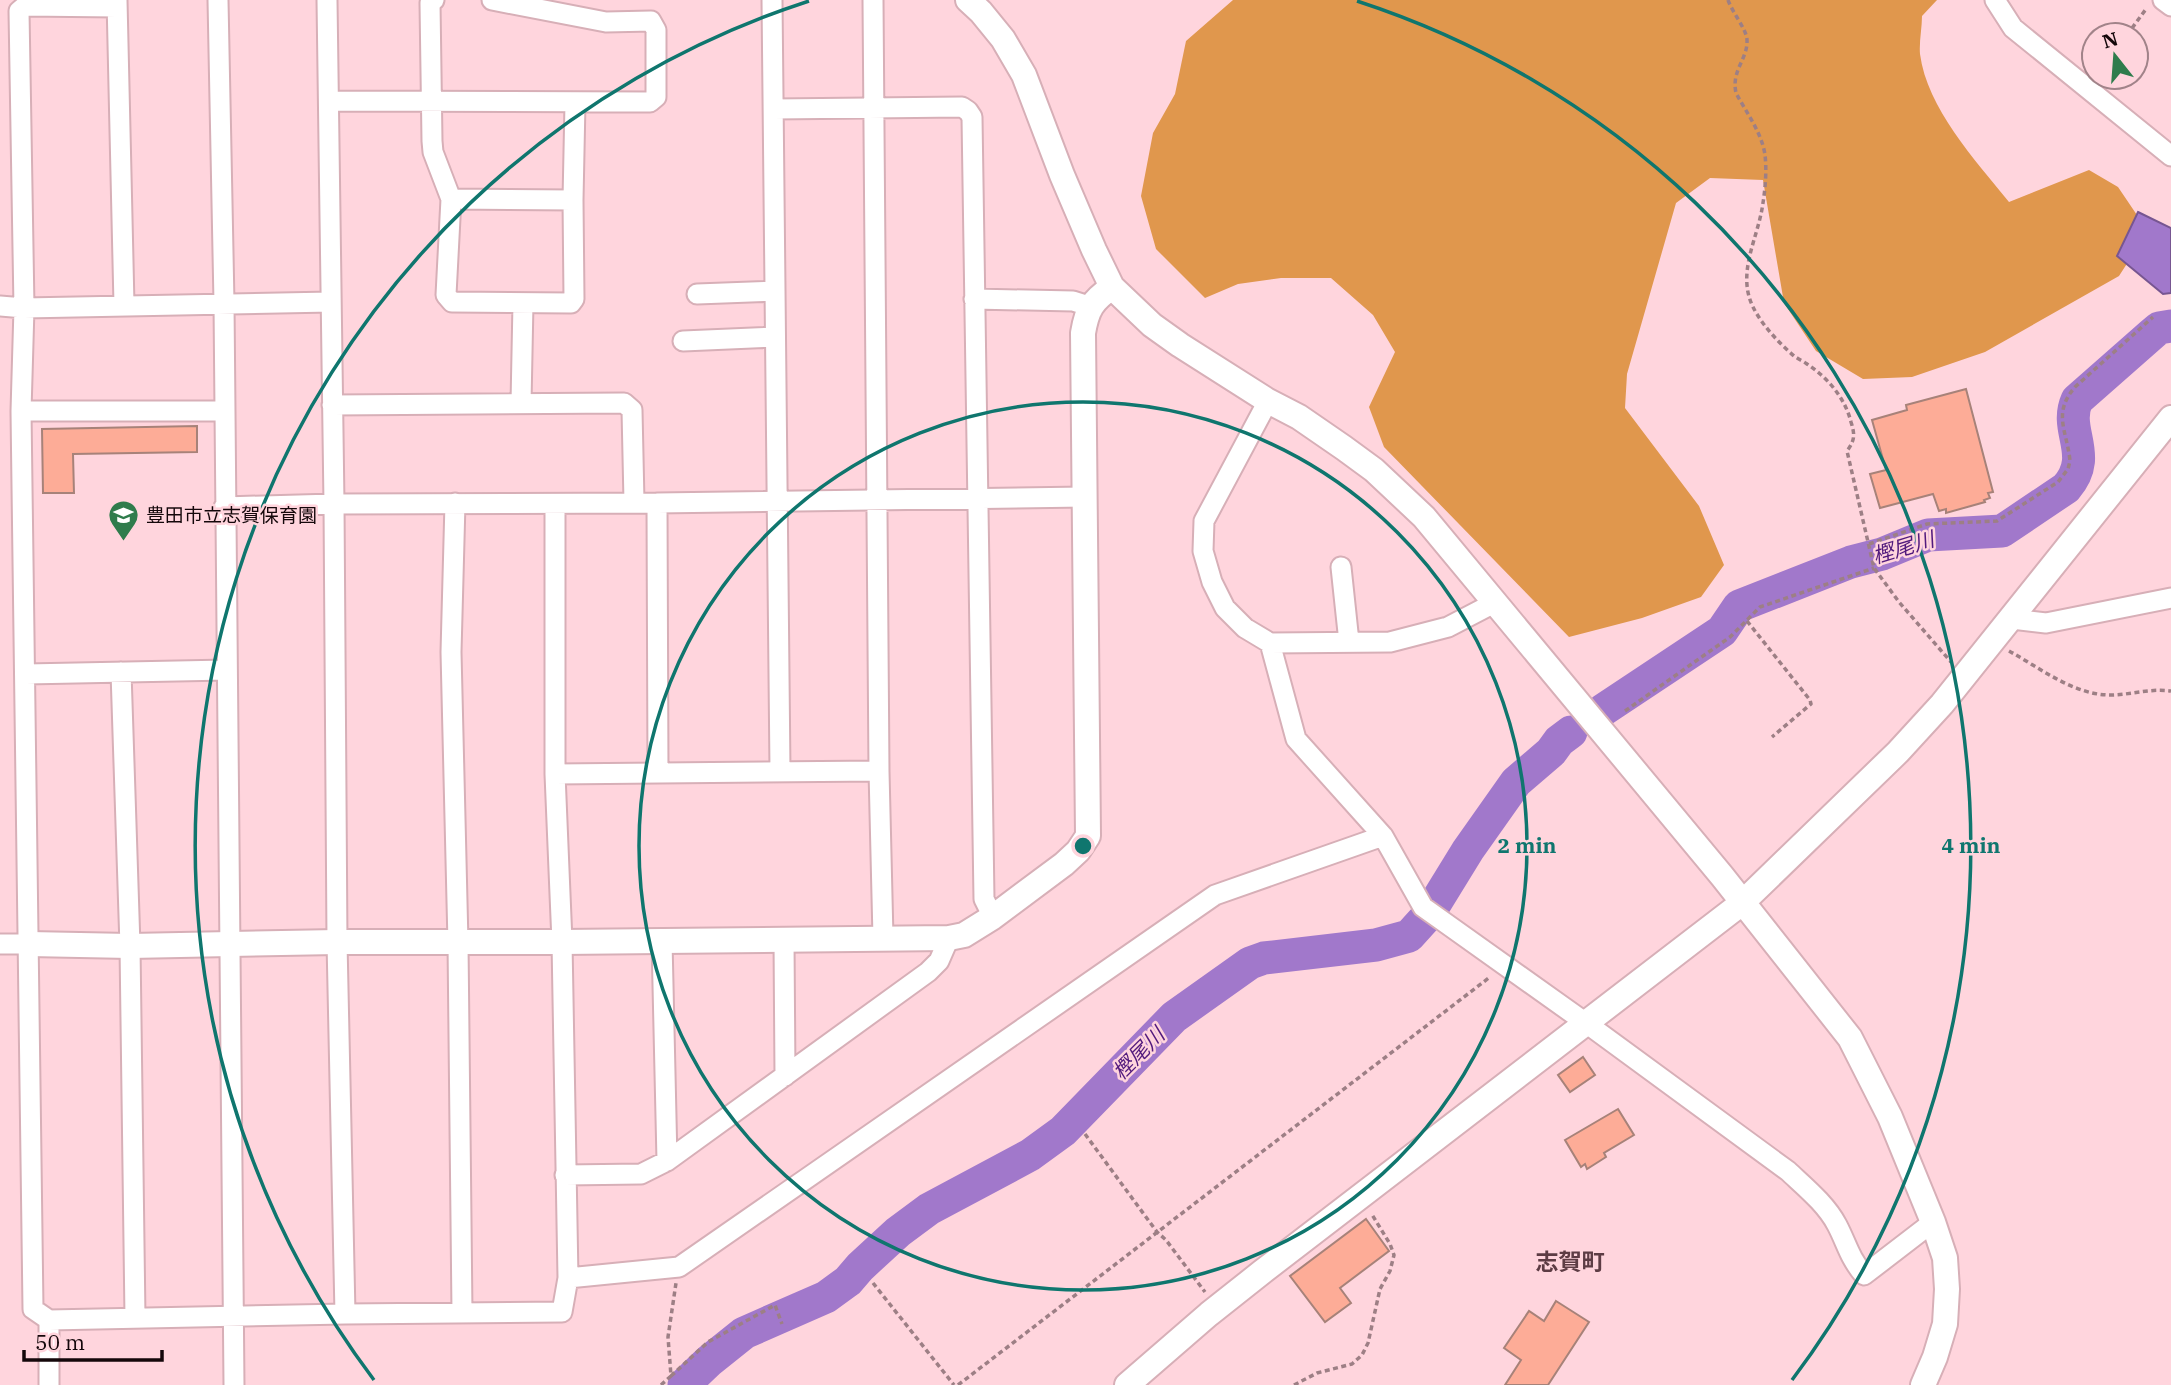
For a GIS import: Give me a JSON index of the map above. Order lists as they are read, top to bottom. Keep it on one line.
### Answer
{"districts":["志賀町"],"water":["樫尾川"],"places":{"school or university":["豊田市立志賀保育園"]},"scale_bar":"50 m","north":"top","rings":["2 min","4 min"]}
